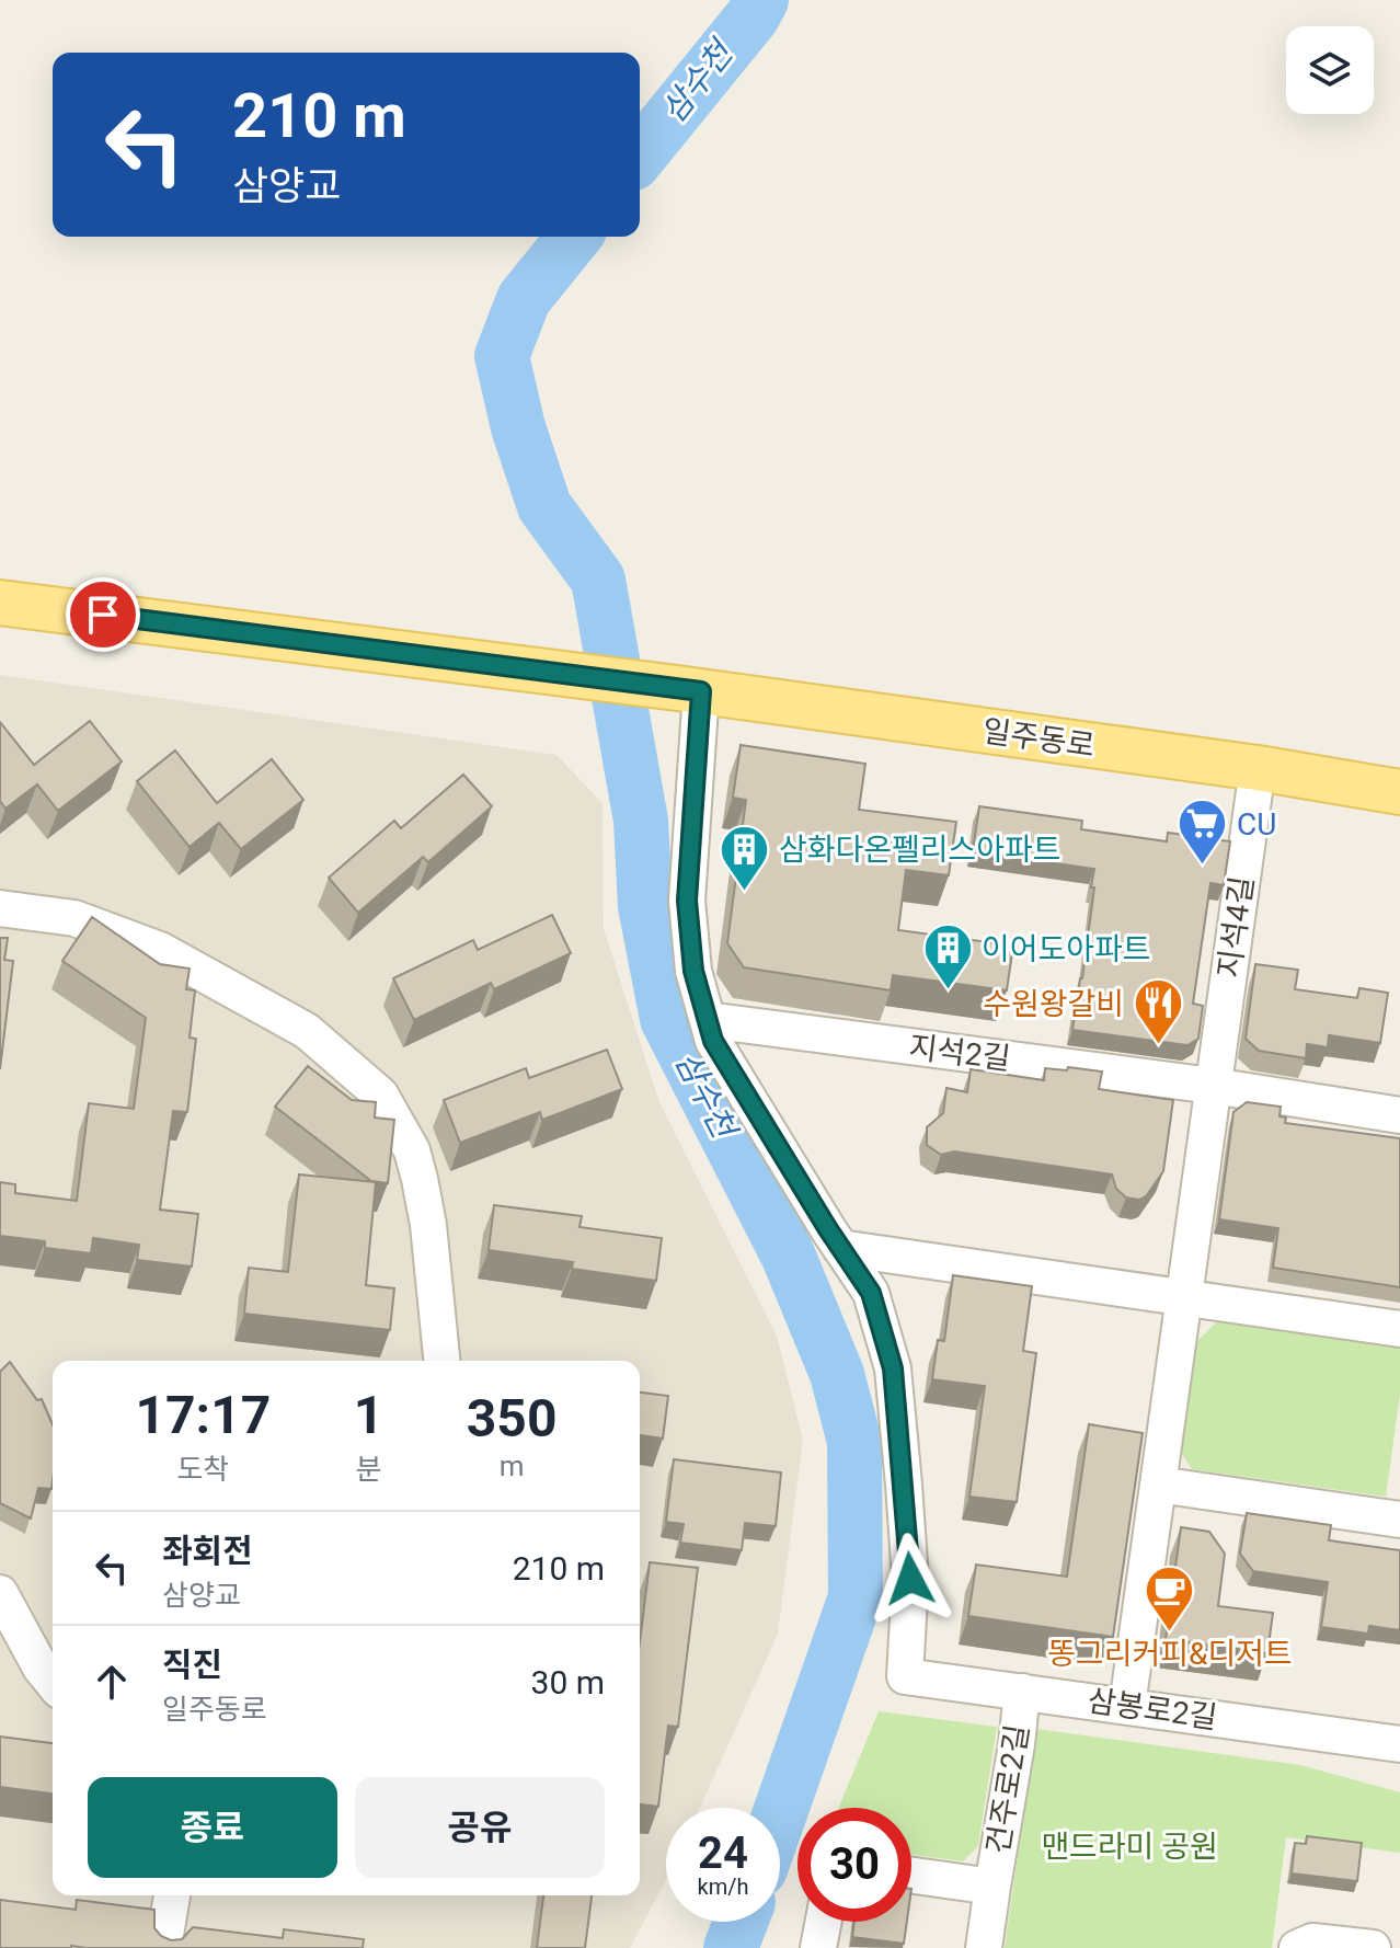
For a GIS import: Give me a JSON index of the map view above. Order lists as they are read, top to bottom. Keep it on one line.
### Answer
{"streets":{"main road":["일주동로"],"street":["지석4길","지석2길","삼봉로2길","건주로2길"]},"crossings":[["일주동로","지석4길"],["지석4길","지석2길"],["지석4길","삼봉로2길"],["삼봉로2길","건주로2길"]],"water":["삼수천"],"parks":["맨드라미 공원"],"places":{"supermarket":["CU"],"building":["삼화다온펠리스아파트","이어도아파트"],"restaurant":["수원왕갈비"],"cafe":["똥그리커피&디저트"]},"page":{"turn":["210 m","삼양교"],"eta":["17:17","도착","1","분","350","m"],"list":[{"name":"좌회전","note":"삼양교","value":"210 m"},{"name":"직진","note":"일주동로","value":"30 m"}],"buttons":["종료","공유"],"speed":"24 km/h","limit":"30"}}
